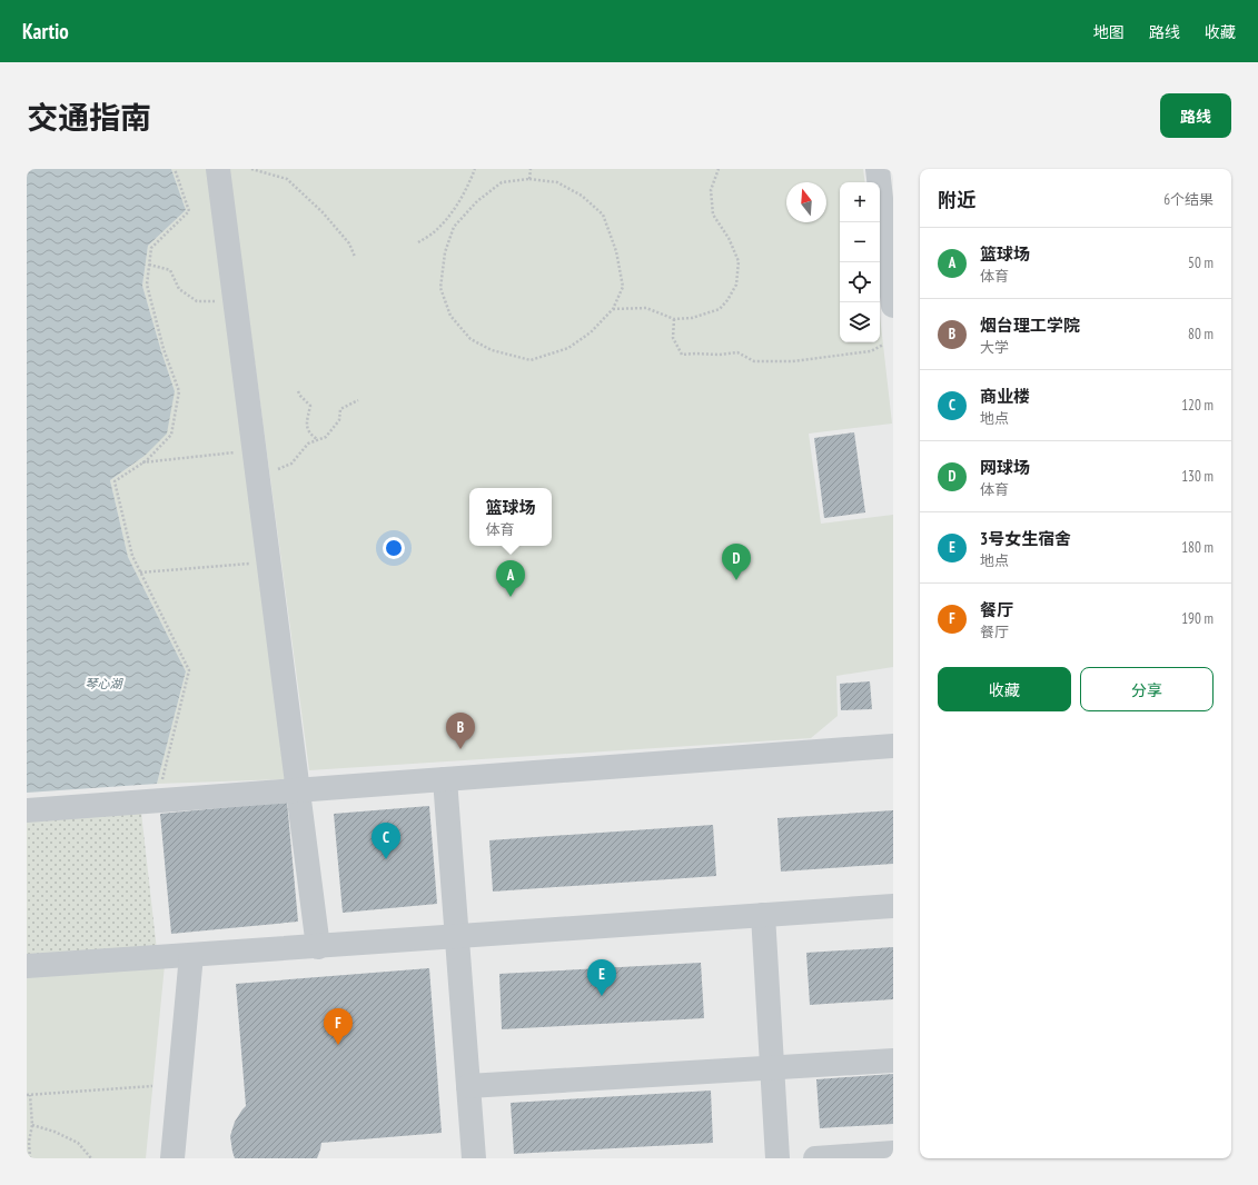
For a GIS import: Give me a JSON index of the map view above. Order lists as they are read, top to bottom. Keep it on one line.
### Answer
{"water":["琴心湖"],"north":"top","page":{"header":"Kartio","nav":["地图","路线","收藏"],"title":"交通指南","buttons":["路线",["收藏","分享"]],"heading":["附近","6个结果"],"map_buttons":["+","−"],"list":[{"mark":"A","name":"篮球场","note":"体育","value":"50 m"},{"mark":"B","name":"烟台理工学院","note":"大学","value":"80 m"},{"mark":"C","name":"商业楼","note":"地点","value":"120 m"},{"mark":"D","name":"网球场","note":"体育","value":"130 m"},{"mark":"E","name":"3号女生宿舍","note":"地点","value":"180 m"},{"mark":"F","name":"餐厅","note":"餐厅","value":"190 m"}],"popup":["篮球场","体育"],"pins":["D","A","B","C","E","F"]}}
